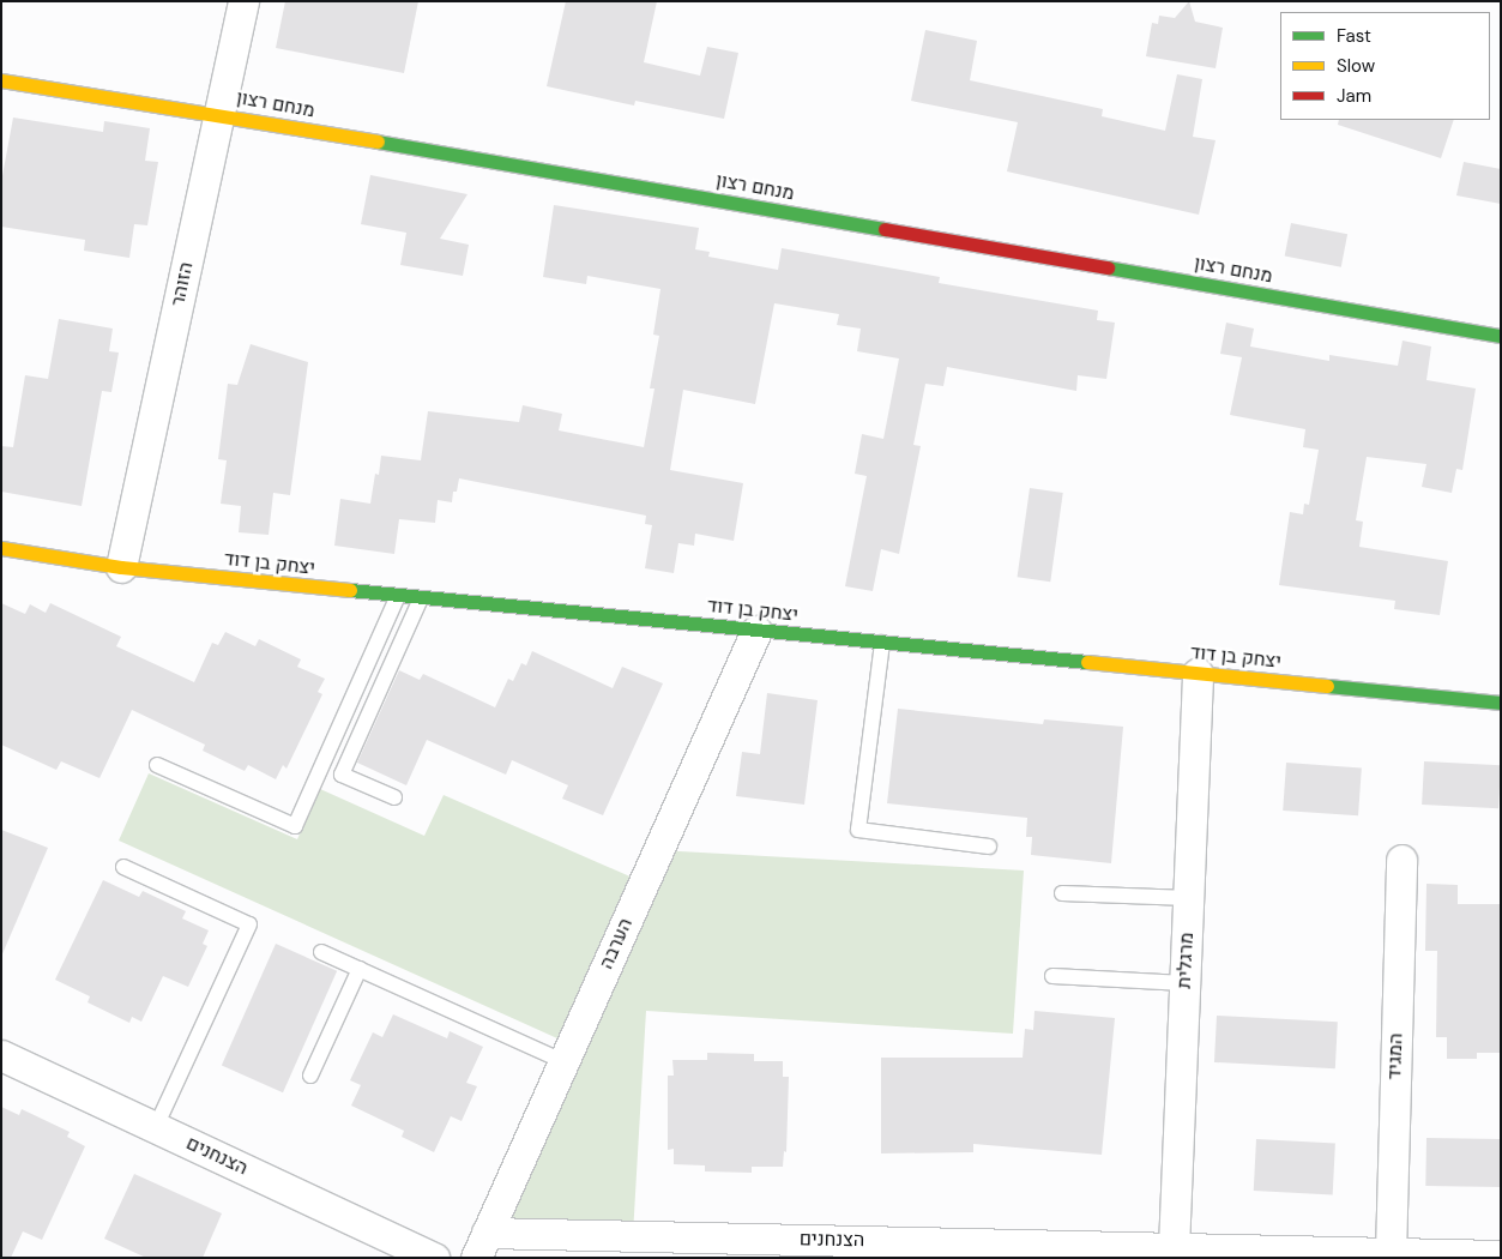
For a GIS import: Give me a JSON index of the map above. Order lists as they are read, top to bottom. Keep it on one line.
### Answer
{"streets":{"street":["מנחם רצון","הזוהר","יצחק בן דוד","הערבה","מרגלית","המגיד","הצנחנים"]},"crossings":[["מנחם רצון","הזוהר"],["הזוהר","יצחק בן דוד"],["יצחק בן דוד","הערבה"],["יצחק בן דוד","מרגלית"],["הערבה","הצנחנים"],["מרגלית","הצנחנים"],["המגיד","הצנחנים"]],"legend":["Fast","Slow","Jam"]}
